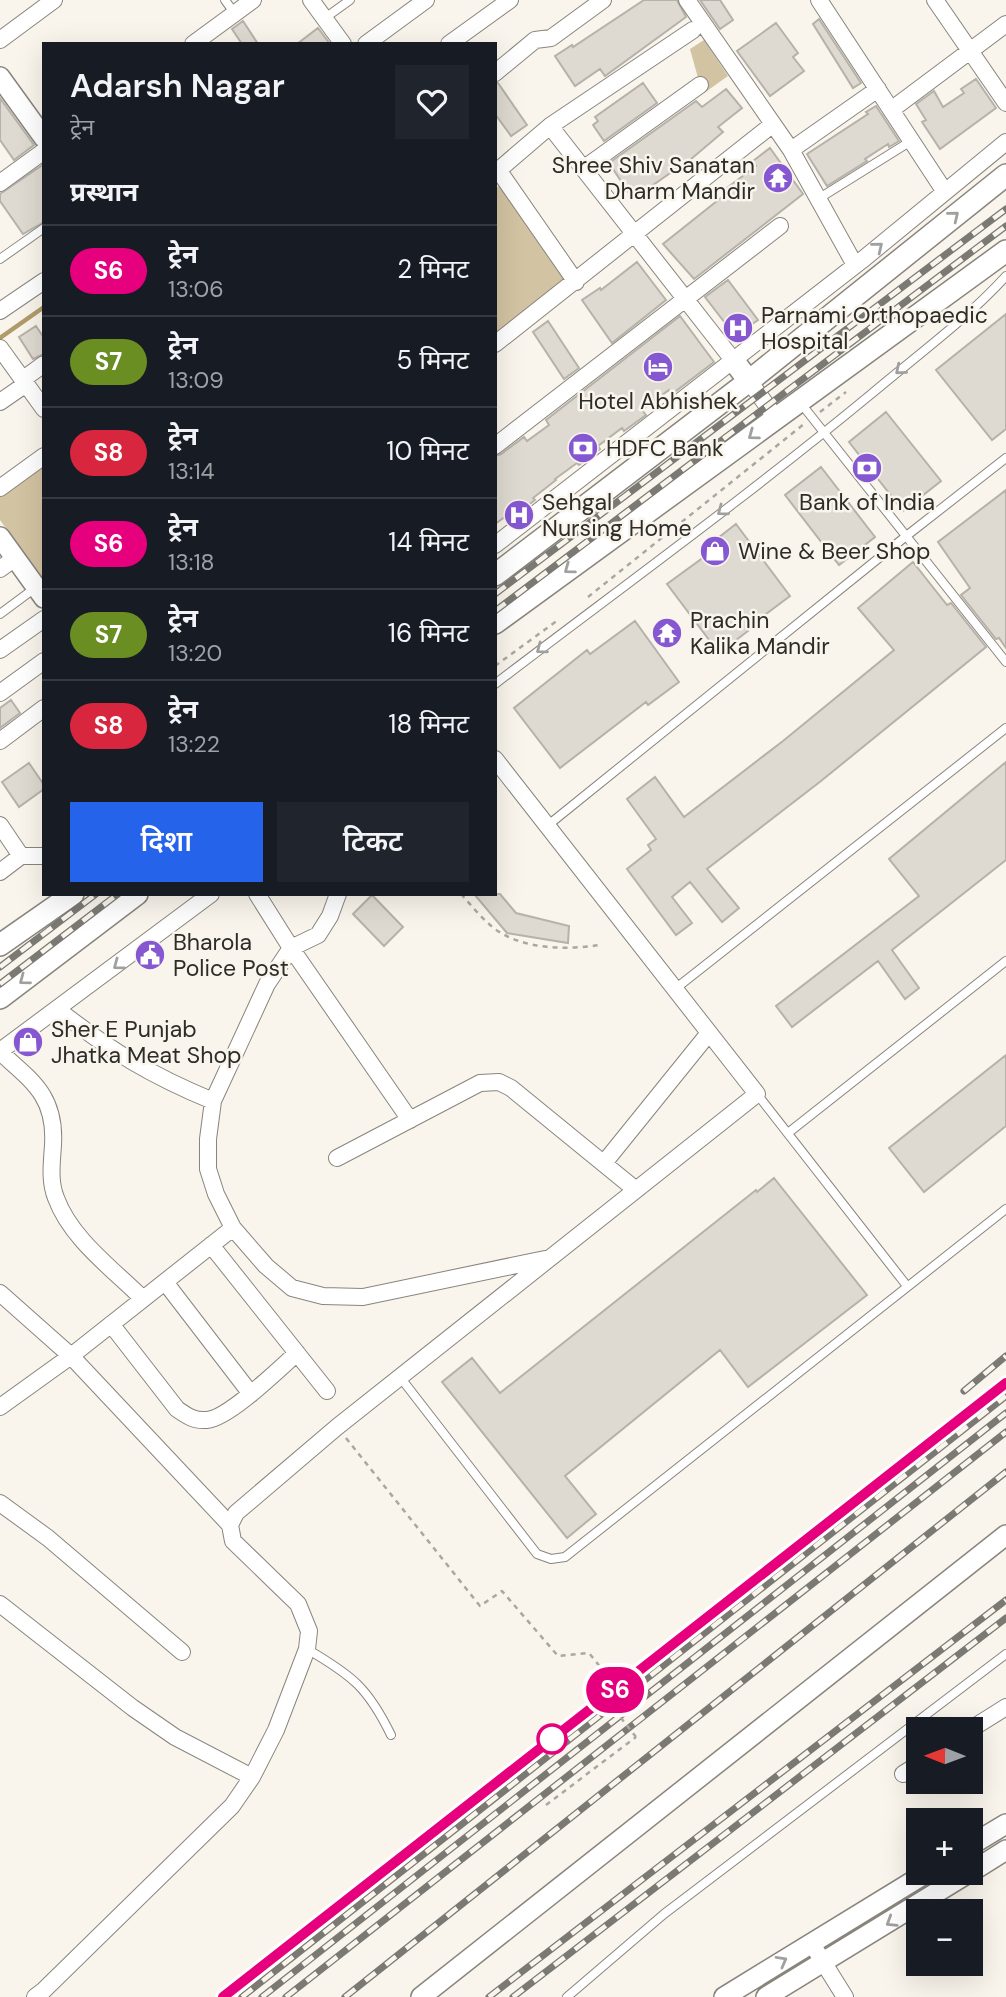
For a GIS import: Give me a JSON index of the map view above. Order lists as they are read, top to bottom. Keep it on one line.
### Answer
{"places":{"temple":["Shree Shiv Sanatan Dharm Mandir","Prachin Kalika Mandir"],"hospital":["Parnami Orthopaedic Hospital","Sehgal Nursing Home"],"hotel":["Hotel Abhishek"],"bank":["HDFC Bank","Bank of India"],"shop":["Wine & Beer Shop","Sher E Punjab Jhatka Meat Shop"],"public building":["Bharola Police Post"]},"north":"left","page":{"on_map":"S6","heading":[["Adarsh Nagar","ट्रेन"],"प्रस्थान"],"list":[{"mark":"S6","name":"ट्रेन","note":"13:06","value":"2 मिनट"},{"mark":"S7","name":"ट्रेन","note":"13:09","value":"5 मिनट"},{"mark":"S8","name":"ट्रेन","note":"13:14","value":"10 मिनट"},{"mark":"S6","name":"ट्रेन","note":"13:18","value":"14 मिनट"},{"mark":"S7","name":"ट्रेन","note":"13:20","value":"16 मिनट"},{"mark":"S8","name":"ट्रेन","note":"13:22","value":"18 मिनट"}],"buttons":["दिशा","टिकट"],"map_buttons":["+","−"]}}
